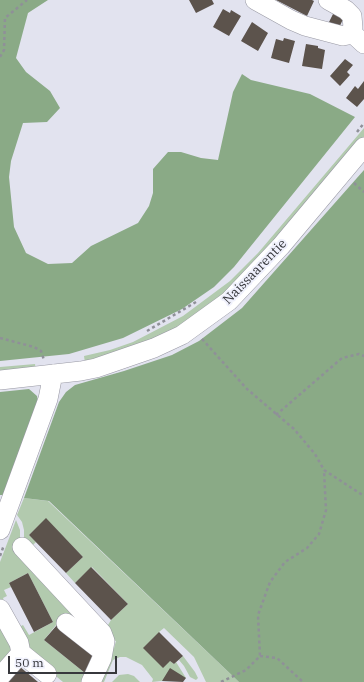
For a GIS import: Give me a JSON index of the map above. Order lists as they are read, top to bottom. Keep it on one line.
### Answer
{"streets":{"street":["Naissaarentie"]},"scale_bar":"50 m"}
